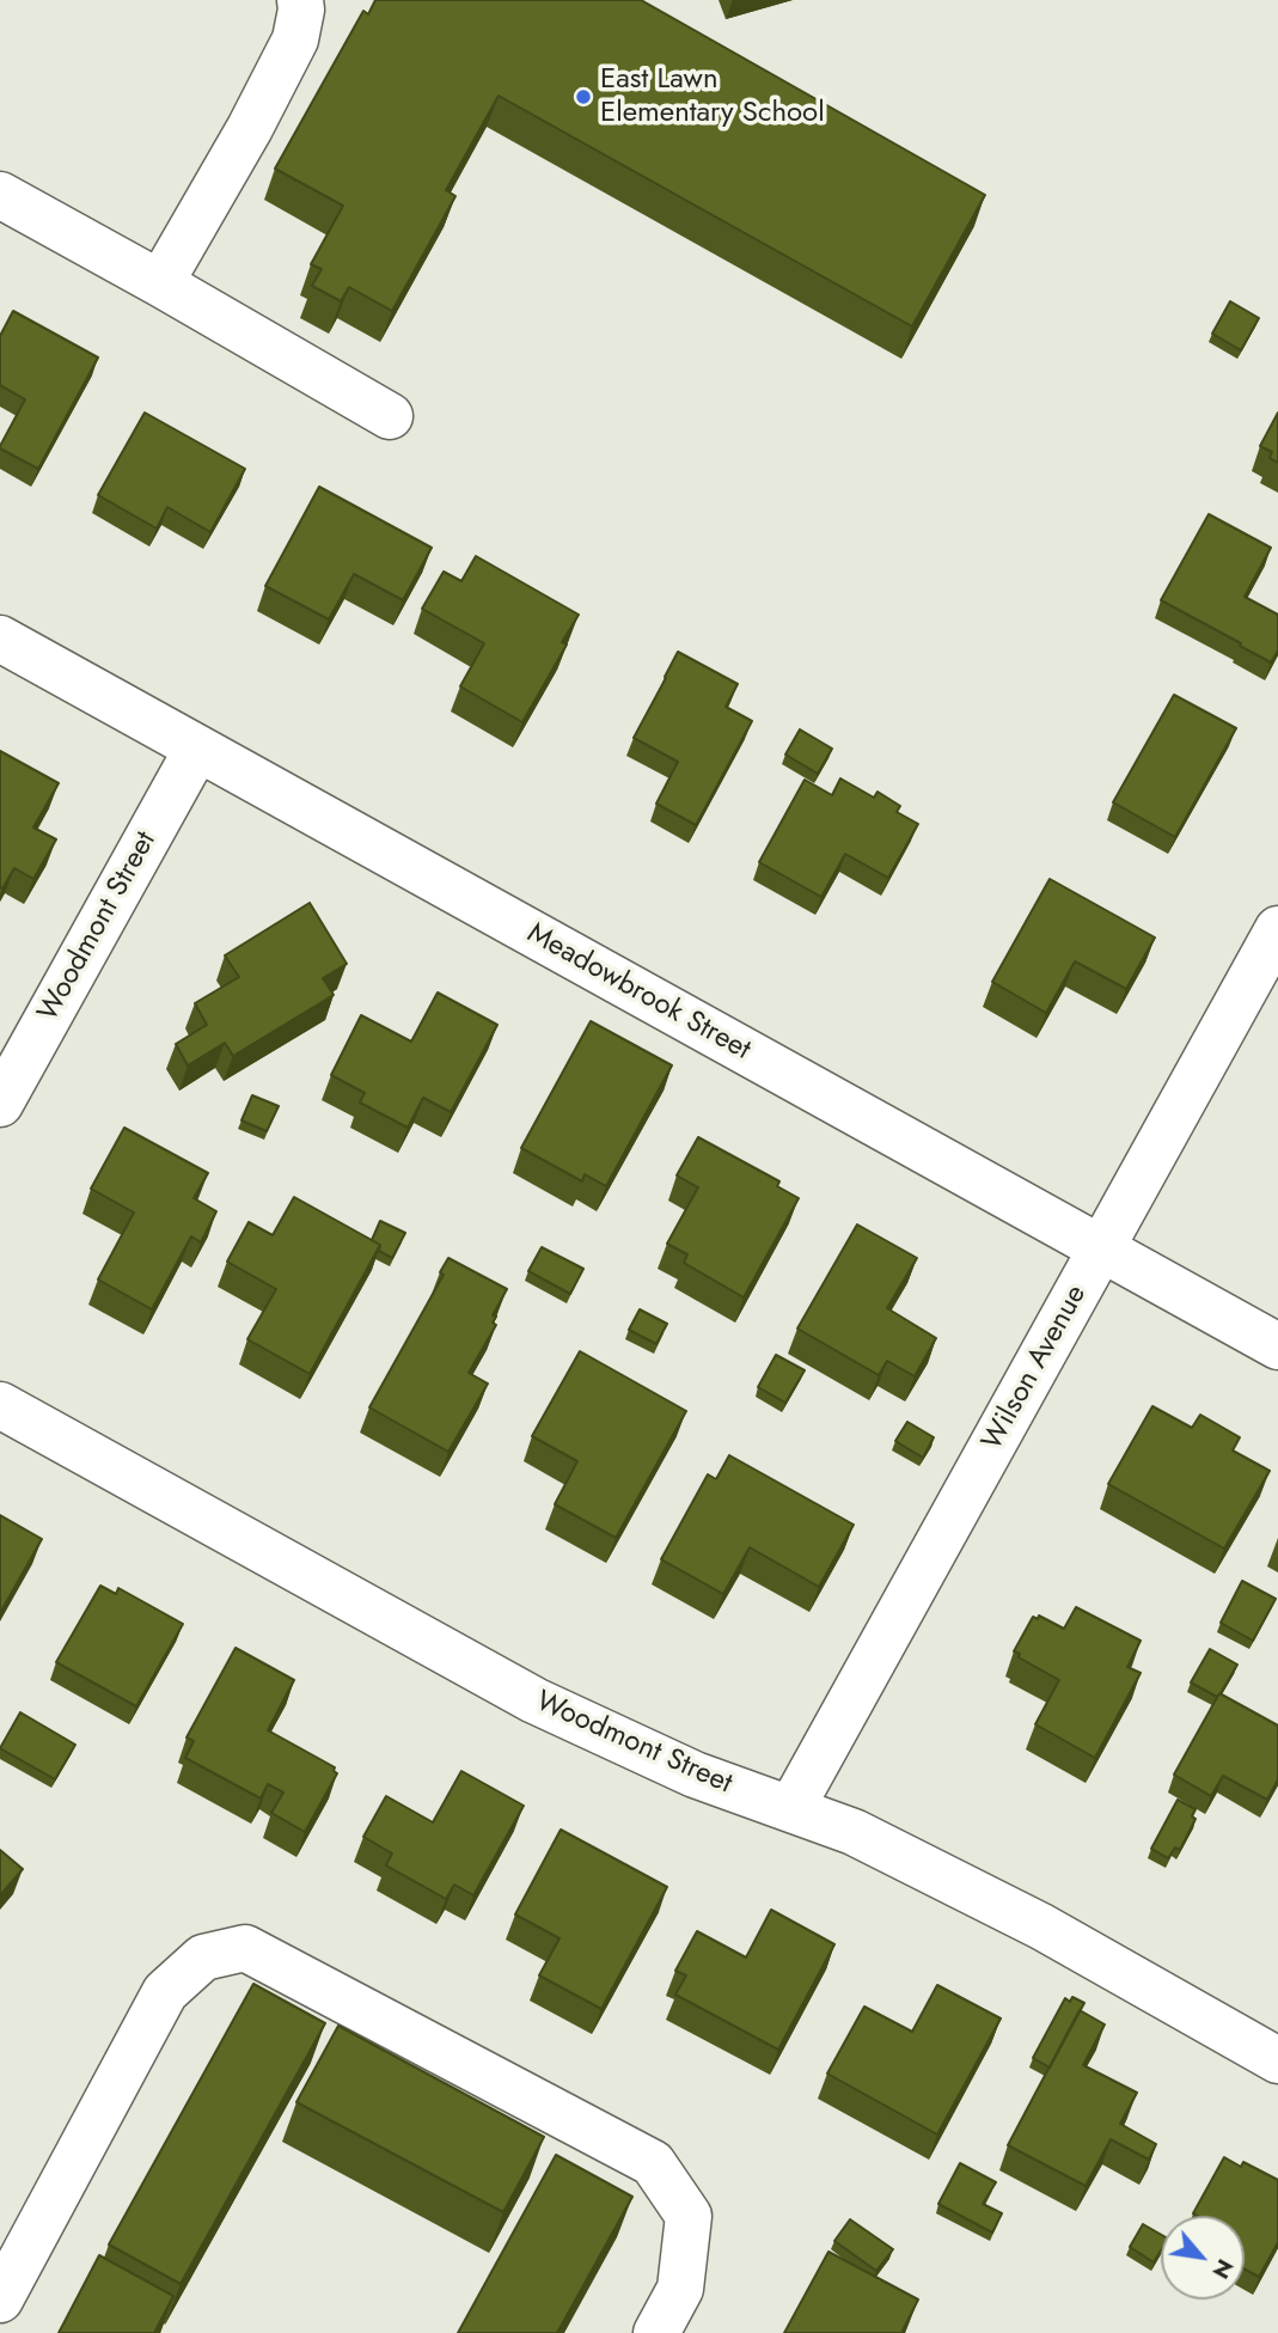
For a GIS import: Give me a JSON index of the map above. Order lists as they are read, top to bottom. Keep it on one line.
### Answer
{"streets":{"street":["Woodmont Street","Meadowbrook Street","Wilson Avenue"]},"crossings":[["Woodmont Street","Meadowbrook Street"],["Woodmont Street","Wilson Avenue"],["Meadowbrook Street","Wilson Avenue"]],"places":["East Lawn Elementary School"],"north":"bottom right"}
